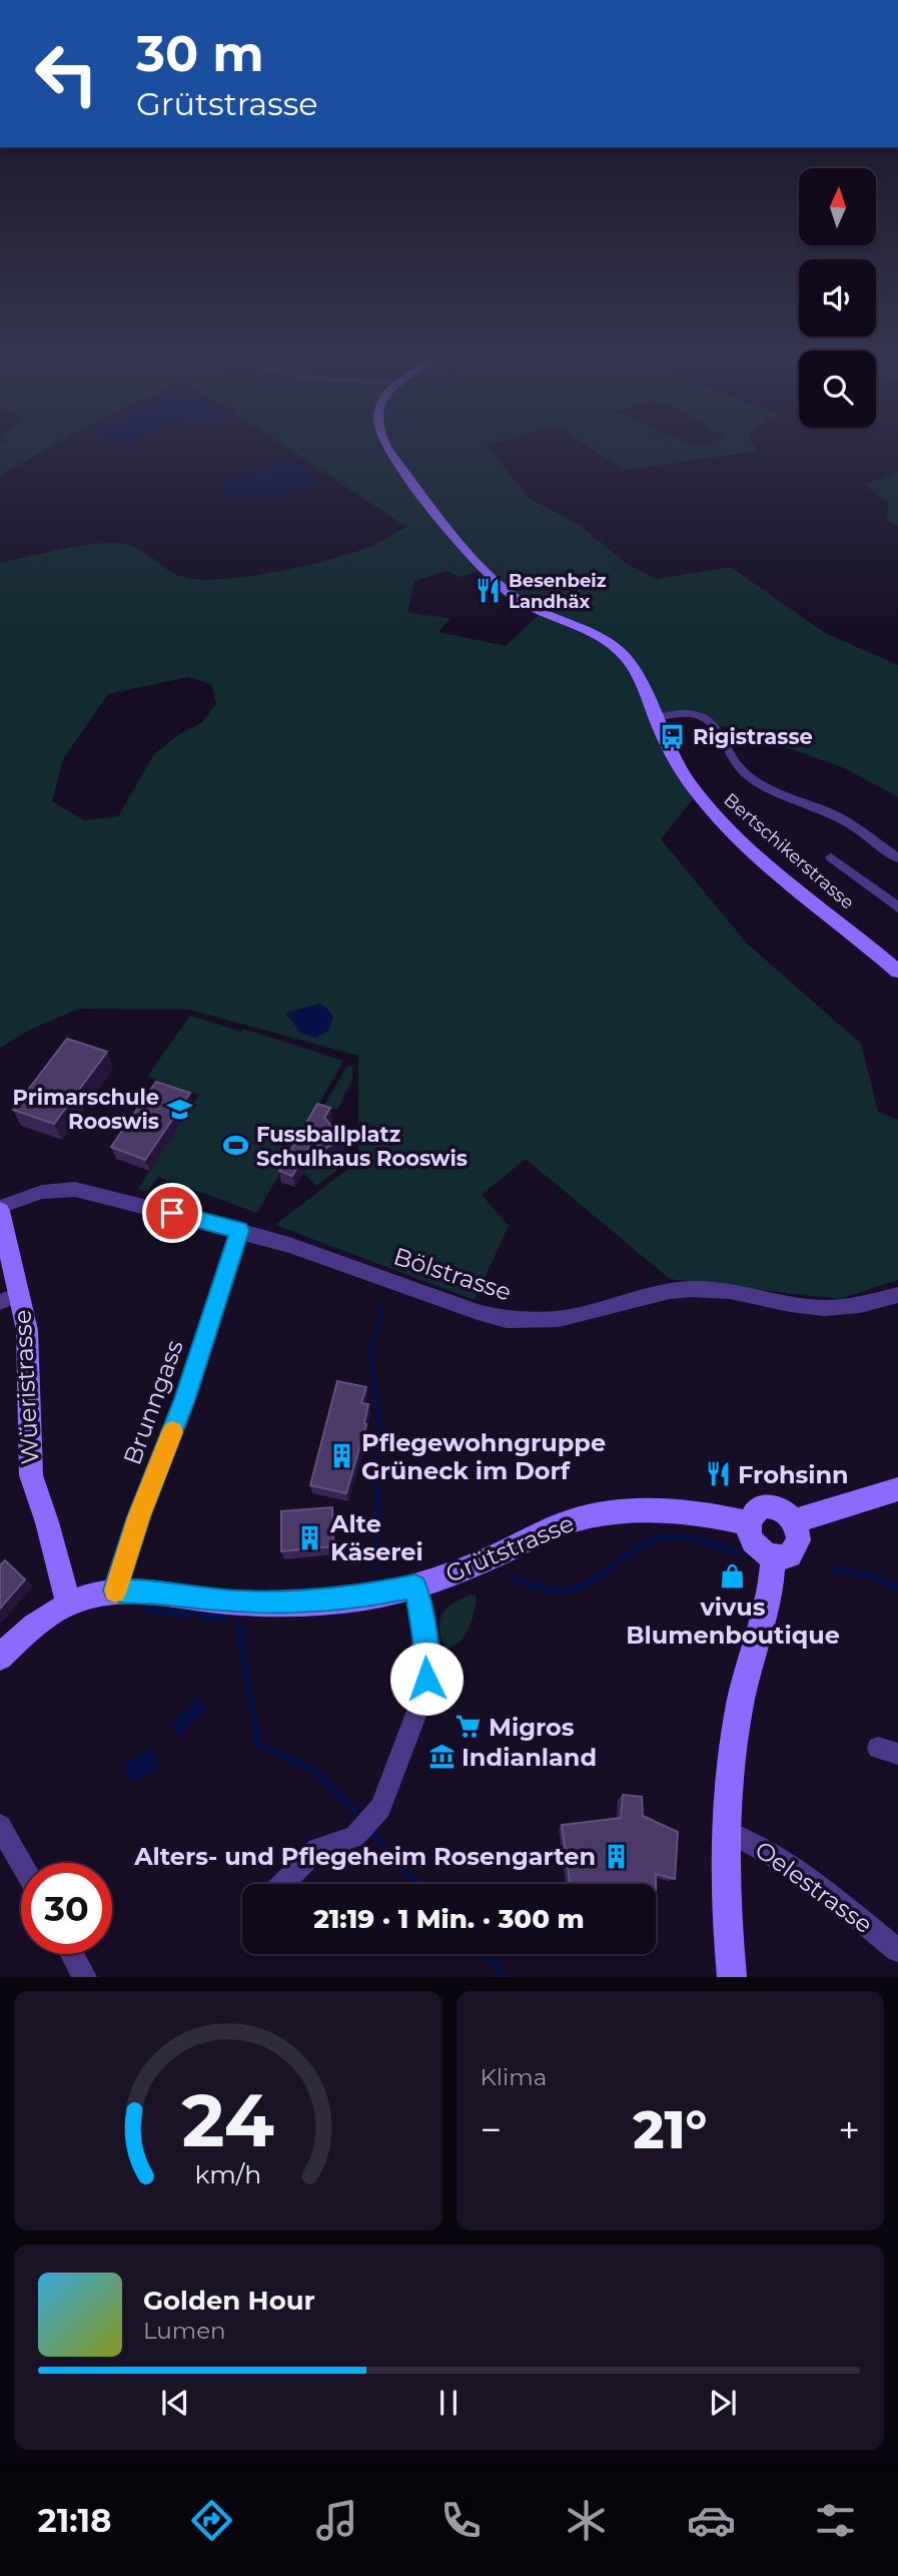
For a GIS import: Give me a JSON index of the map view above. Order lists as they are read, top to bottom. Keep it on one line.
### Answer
{"streets":{"street":["Bertschikerstrasse","Bölstrasse","Wüeristrasse","Brunngass","Grütstrasse","Oelestrasse"]},"crossings":[["Bölstrasse","Wüeristrasse"],["Bölstrasse","Brunngass"],["Wüeristrasse","Grütstrasse"],["Brunngass","Grütstrasse"]],"places":{"restaurant":["Besenbeiz Landhäx","Frohsinn"],"bus stop":["Rigistrasse"],"school or university":["Primarschule Rooswis"],"sports":["Fussballplatz Schulhaus Rooswis"],"building":["Pflegewohngruppe Grüneck im Dorf","Alte Käserei","Alters- und Pflegeheim Rosengarten"],"shop":["vivus Blumenboutique"],"supermarket":["Migros"],"museum":["Indianland"]},"north":"top","page":{"turn":["30 m","Grütstrasse"],"limit":"30","trip":"21:19 · 1 Min. · 300 m","tile":"Klima","heat":["−","21°","+"],"song":["Golden Hour","Lumen"],"tabs":"21:18","gauge":["24","km/h"]}}
